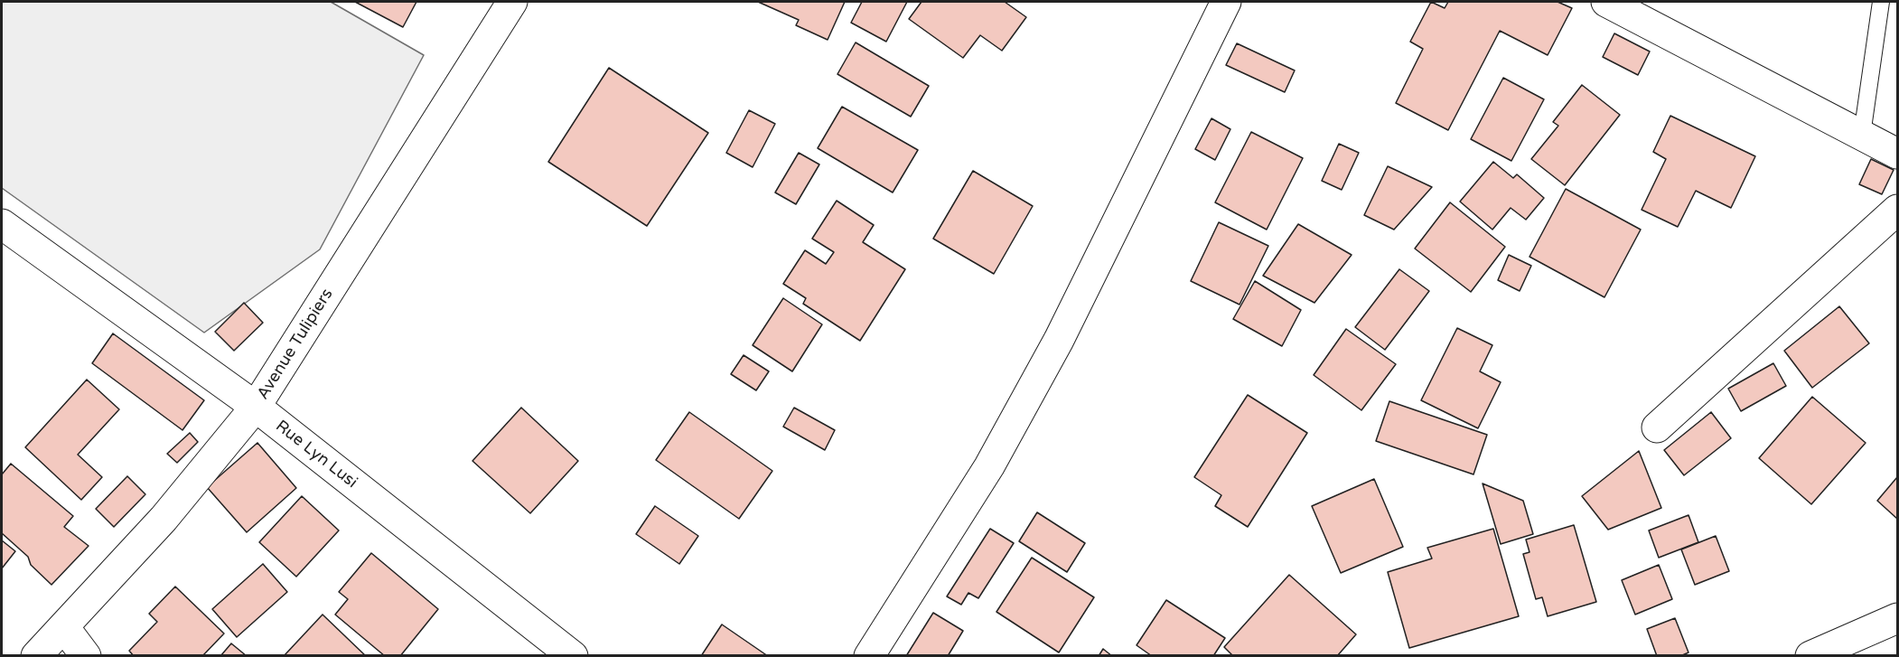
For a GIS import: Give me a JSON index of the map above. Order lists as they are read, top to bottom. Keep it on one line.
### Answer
{"streets":{"street":["Avenue Tulipiers","Rue Lyn Lusi"]},"crossings":[["Avenue Tulipiers","Rue Lyn Lusi"]]}
